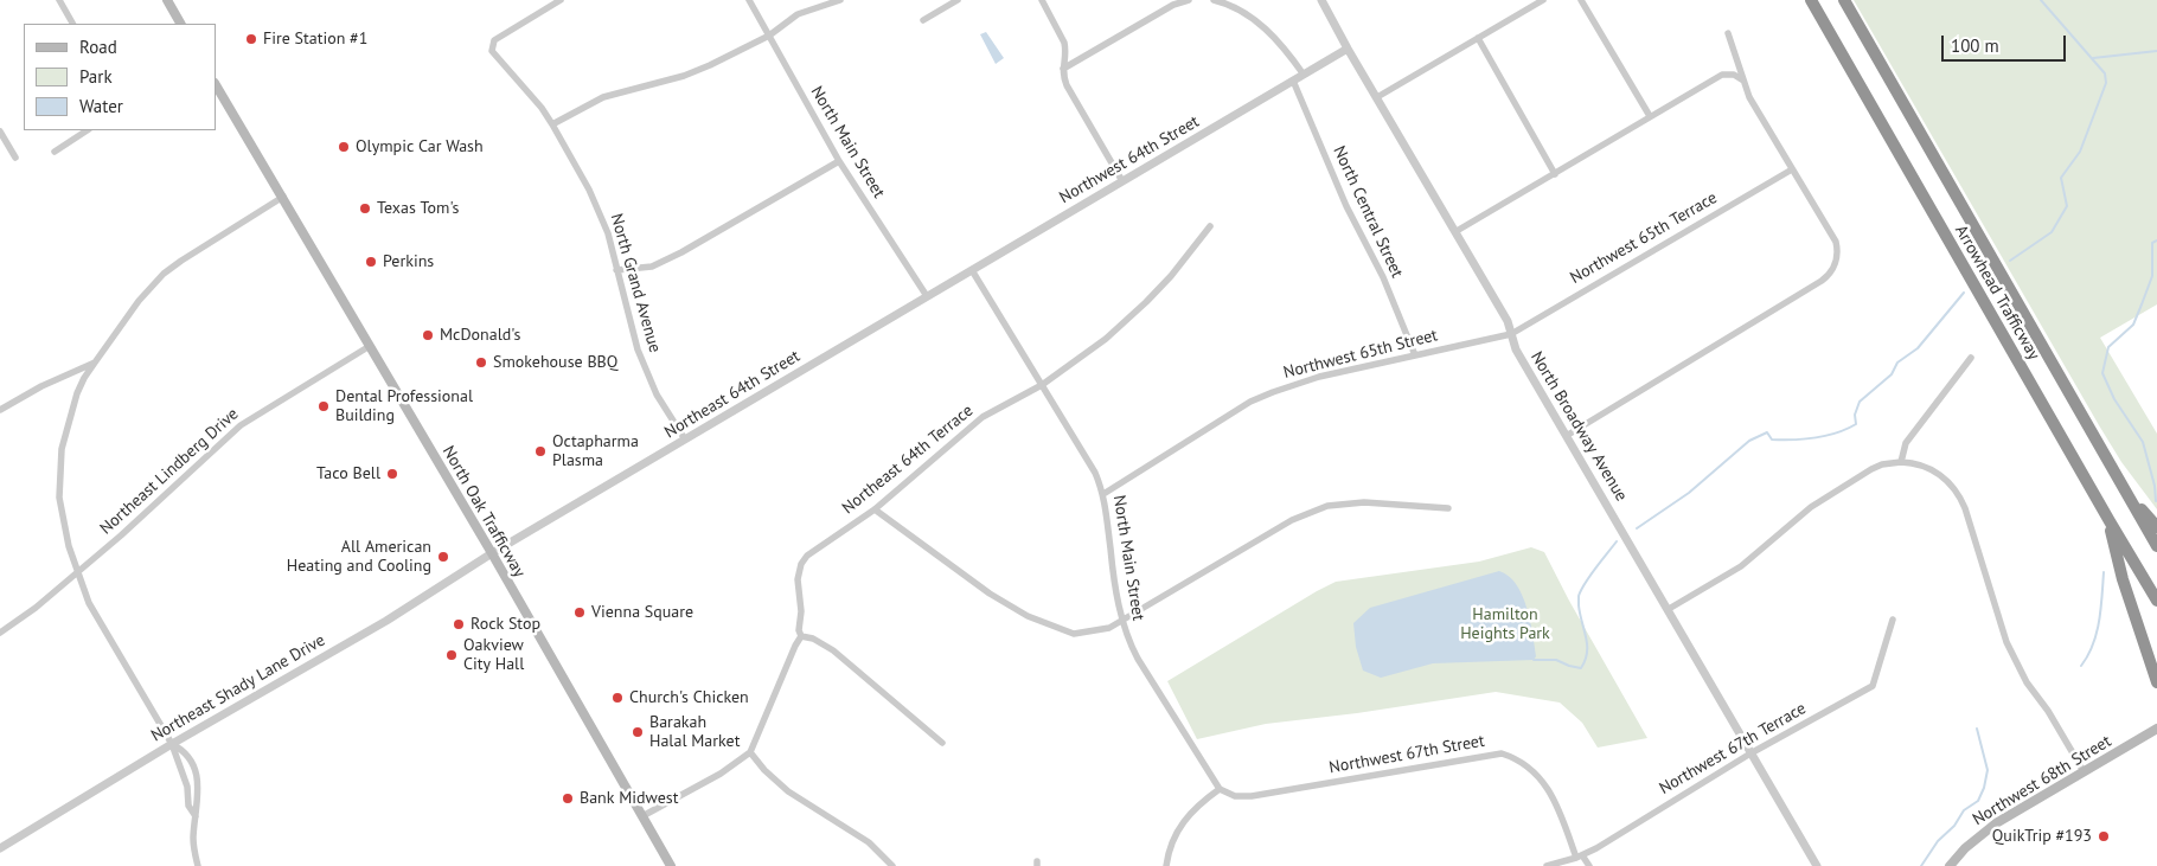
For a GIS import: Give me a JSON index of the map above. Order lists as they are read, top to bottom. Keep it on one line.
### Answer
{"streets":{"highway":["Arrowhead Trafficway"],"main road":["North Oak Trafficway","Northwest 68th Street"],"street":["North Main Street","Northwest 64th Street","North Central Street","Northwest 65th Terrace","North Grand Avenue","Northwest 65th Street","Northeast 64th Street","North Broadway Avenue","Northeast 64th Terrace","Northeast Lindberg Drive","Northeast Shady Lane Drive","Northwest 67th Terrace","Northwest 67th Street"]},"crossings":[["North Main Street","Northwest 64th Street"],["North Main Street","Northwest 65th Street"],["North Main Street","Northeast 64th Street"],["North Main Street","Northeast 64th Terrace"],["North Main Street","Northwest 67th Street"],["Northwest 64th Street","North Central Street"],["Northwest 64th Street","Northeast 64th Street"],["Northwest 64th Street","North Broadway Avenue"],["North Central Street","Northwest 65th Street"],["Northwest 65th Terrace","Northwest 65th Street"],["Northwest 65th Terrace","North Broadway Avenue"],["North Grand Avenue","Northeast 64th Street"],["Northwest 65th Street","North Broadway Avenue"],["Northeast 64th Street","North Oak Trafficway"],["Northeast 64th Street","Northeast Shady Lane Drive"],["North Broadway Avenue","Northwest 67th Terrace"],["Northeast Lindberg Drive","North Oak Trafficway"],["North Oak Trafficway","Northeast Shady Lane Drive"],["Northwest 67th Terrace","Northwest 67th Street"]],"parks":["Hamilton Heights Park"],"places":["Fire Station #1","Olympic Car Wash","Texas Tom's","Perkins","McDonald's","Smokehouse BBQ","Dental Professional Building","Octapharma Plasma","Taco Bell","All American Heating and Cooling","Vienna Square","Rock Stop","Oakview City Hall","Church's Chicken","Barakah Halal Market","Bank Midwest","QuikTrip #193"],"legend":["Road","Park","Water"],"scale_bar":"100 m"}
